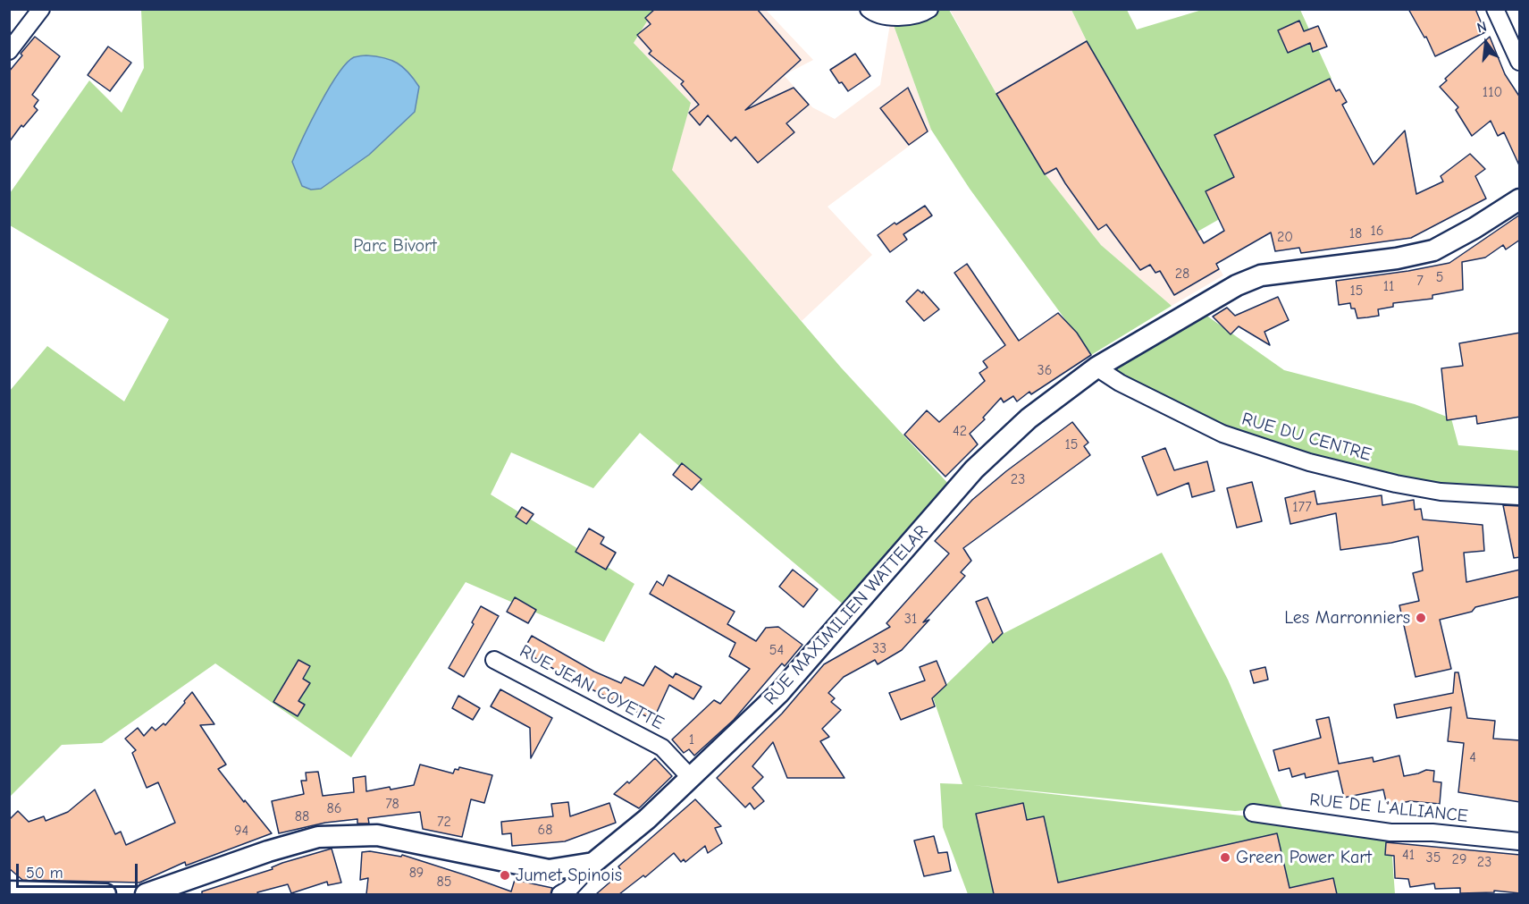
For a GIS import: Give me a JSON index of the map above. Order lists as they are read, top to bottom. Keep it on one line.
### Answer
{"streets":{"street":["RUE DU CENTRE","RUE MAXIMILIEN WATTELAR","RUE JEAN COYETTE","RUE DE L'ALLIANCE"]},"crossings":[["RUE DU CENTRE","RUE MAXIMILIEN WATTELAR"],["RUE MAXIMILIEN WATTELAR","RUE JEAN COYETTE"]],"parks":["Parc Bivort"],"places":["Les Marronniers","Green Power Kart","Jumet Spinois"],"house_numbers":["110","16","18","20","28","5","7","11","15","36","42","15","23","177","31","33","54","1","4","78","86","88","72","68","94","41","35","29","23","89","85"],"scale_bar":"50 m","north":"top"}
